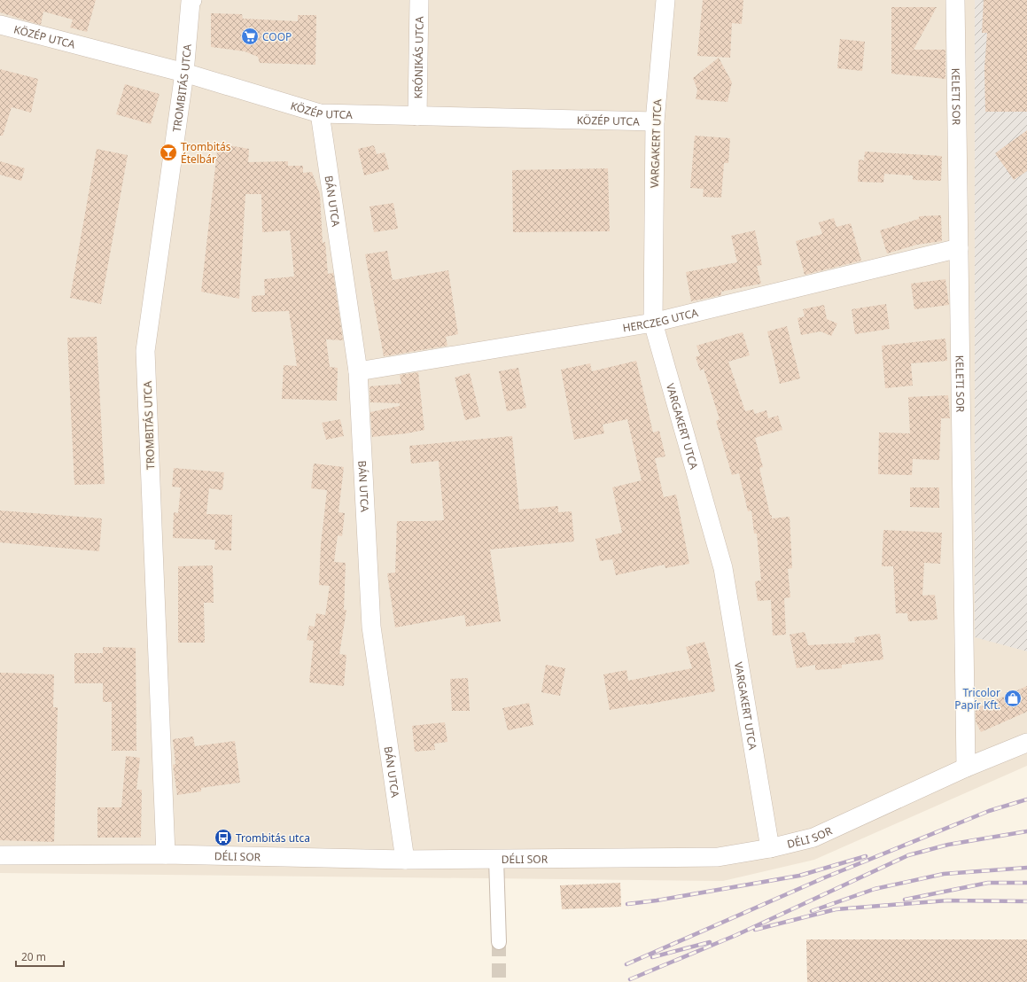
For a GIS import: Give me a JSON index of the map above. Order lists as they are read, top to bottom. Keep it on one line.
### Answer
{"streets":{"street":["KÖZÉP UTCA","KRÓNIKÁS UTCA","TROMBITÁS UTCA","KELETI SOR","VARGAKERT UTCA","BÁN UTCA","HERCZEG UTCA","DÉLI SOR"]},"crossings":[["KÖZÉP UTCA","KRÓNIKÁS UTCA"],["KÖZÉP UTCA","TROMBITÁS UTCA"],["KÖZÉP UTCA","VARGAKERT UTCA"],["KÖZÉP UTCA","BÁN UTCA"],["TROMBITÁS UTCA","DÉLI SOR"],["KELETI SOR","HERCZEG UTCA"],["KELETI SOR","DÉLI SOR"],["VARGAKERT UTCA","HERCZEG UTCA"],["VARGAKERT UTCA","DÉLI SOR"],["BÁN UTCA","HERCZEG UTCA"],["BÁN UTCA","DÉLI SOR"]],"places":{"supermarket":["COOP"],"bar":["Trombitás Ételbár"],"shop":["Tricolor Papír Kft."],"bus stop":["Trombitás utca"]},"scale_bar":"20 m"}
